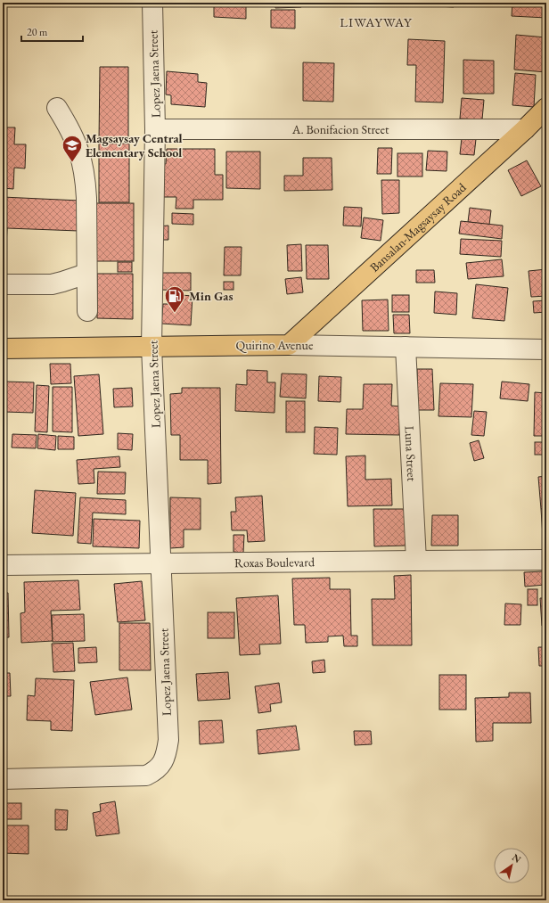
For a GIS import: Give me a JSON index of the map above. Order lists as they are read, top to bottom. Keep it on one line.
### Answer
{"streets":{"main road":["Bansalan-Magsaysay Road","Quirino Avenue"],"street":["Lopez Jaena Street","A. Bonifacion Street","Luna Street","Roxas Boulevard"]},"crossings":[["Lopez Jaena Street","A. Bonifacion Street"],["Lopez Jaena Street","Quirino Avenue"],["Lopez Jaena Street","Roxas Boulevard"],["A. Bonifacion Street","Bansalan-Magsaysay Road"],["Bansalan-Magsaysay Road","Quirino Avenue"],["Quirino Avenue","Luna Street"],["Luna Street","Roxas Boulevard"]],"districts":["LIWAYWAY"],"places":{"school or university":["Magsaysay Central Elementary School"],"fuel station":["Min Gas"]},"scale_bar":"20 m","north":"top right"}
